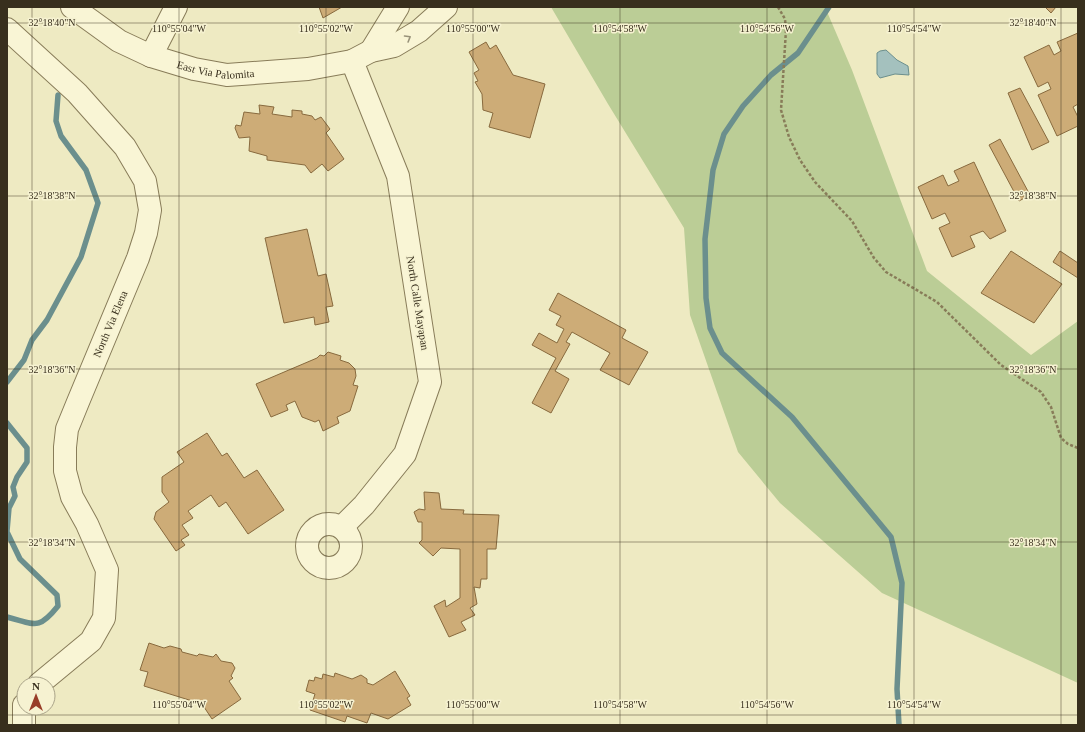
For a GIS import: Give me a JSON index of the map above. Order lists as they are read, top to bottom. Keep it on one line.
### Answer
{"streets":{"street":["East Via Palomita","North Calle Mayapan","North Via Elena"]},"crossings":[["East Via Palomita","North Calle Mayapan"]],"north":"top","coordinates":["32°18'40\"N","110°55'04\"W","110°55'02\"W","110°55'00\"W","110°54'58\"W","110°54'56\"W","110°54'54\"W","32°18'38\"N","32°18'36\"N","32°18'34\"N"]}
